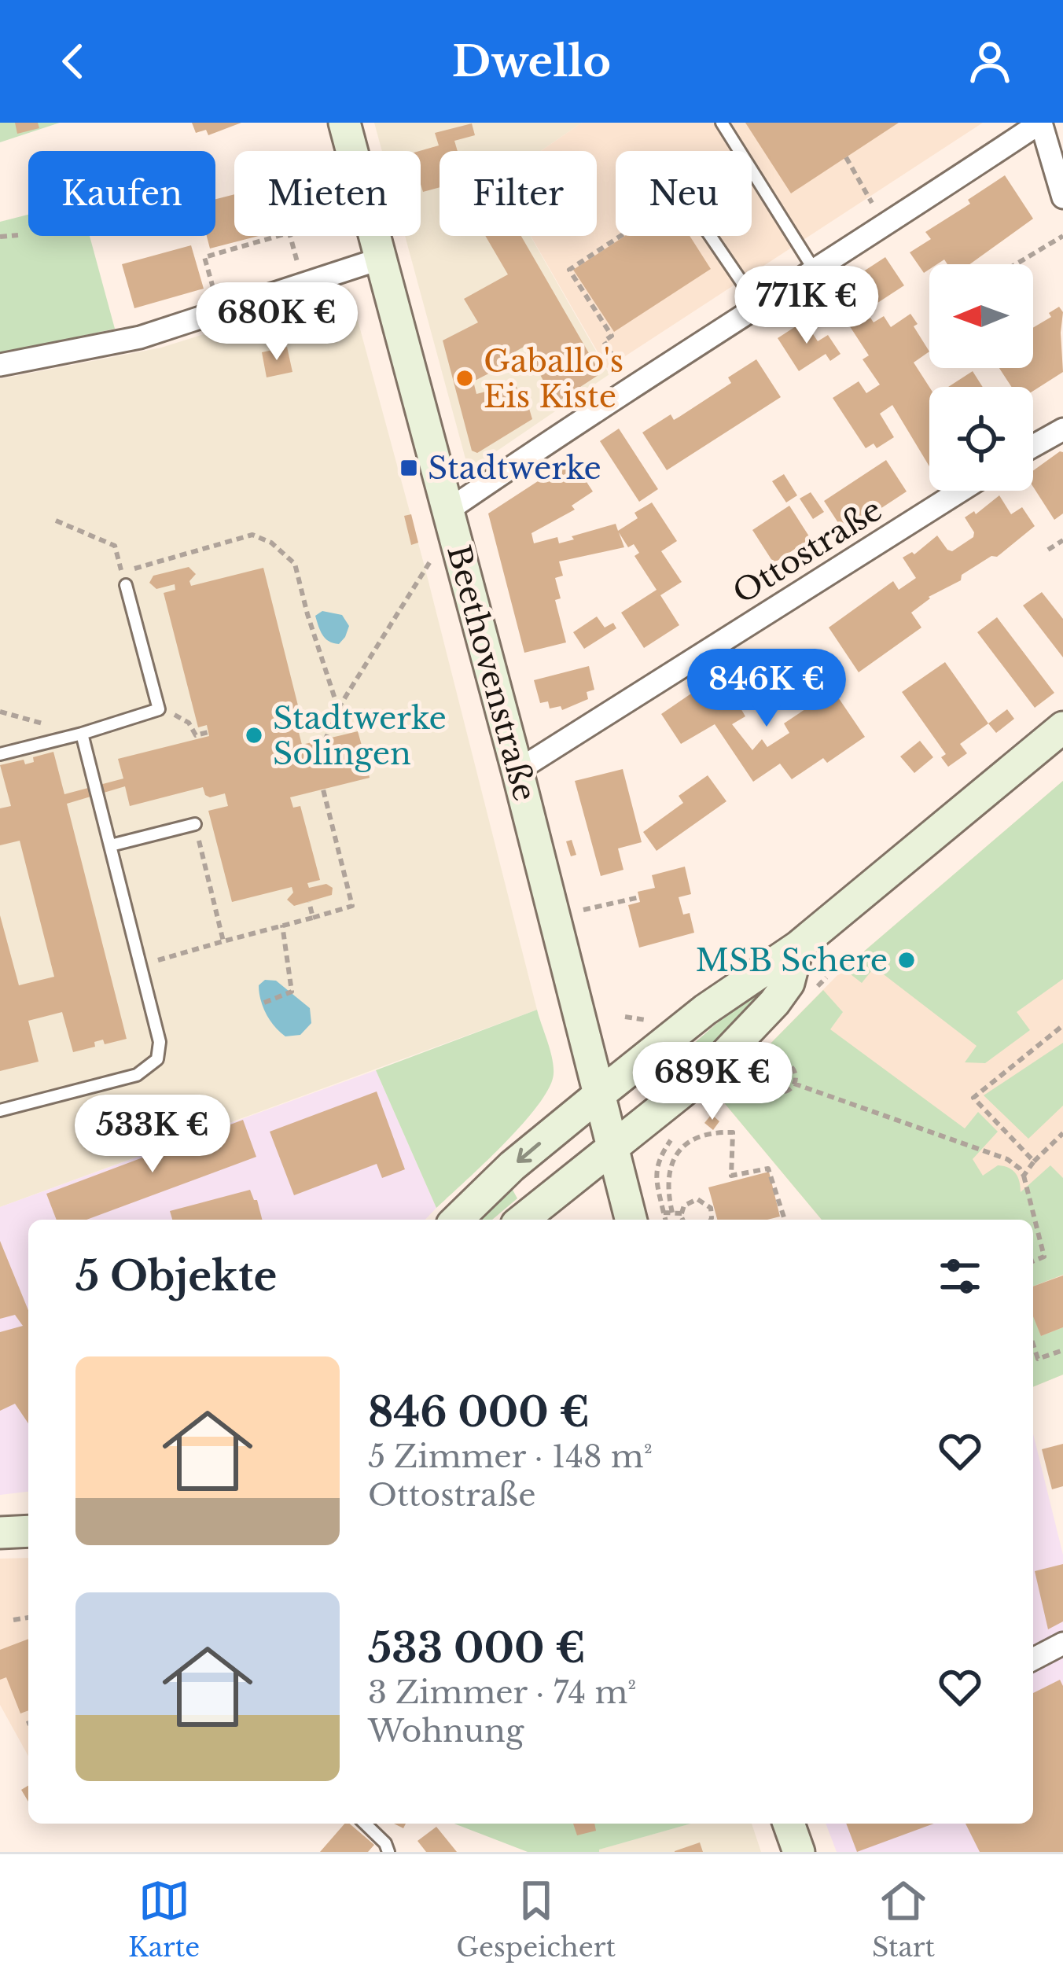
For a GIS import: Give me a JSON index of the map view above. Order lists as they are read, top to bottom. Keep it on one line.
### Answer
{"streets":{"street":["Ottostraße","Beethovenstraße"]},"crossings":[["Ottostraße","Beethovenstraße"]],"places":{"other":["Gaballo's Eis Kiste","Stadtwerke Solingen","MSB Schere"],"transit":["Stadtwerke"]},"north":"left","page":{"header":"Dwello","chip":["Kaufen","Mieten","Filter","Neu"],"price":["771K €","680K €","846K €","689K €","533K €"],"heading":"5 Objekte","list":[{"name":"846 000 €","note":"5 Zimmer · 148 m² · Ottostraße"},{"name":"533 000 €","note":"3 Zimmer · 74 m² · Wohnung"}],"tabs":["Karte","Gespeichert","Start"]}}
